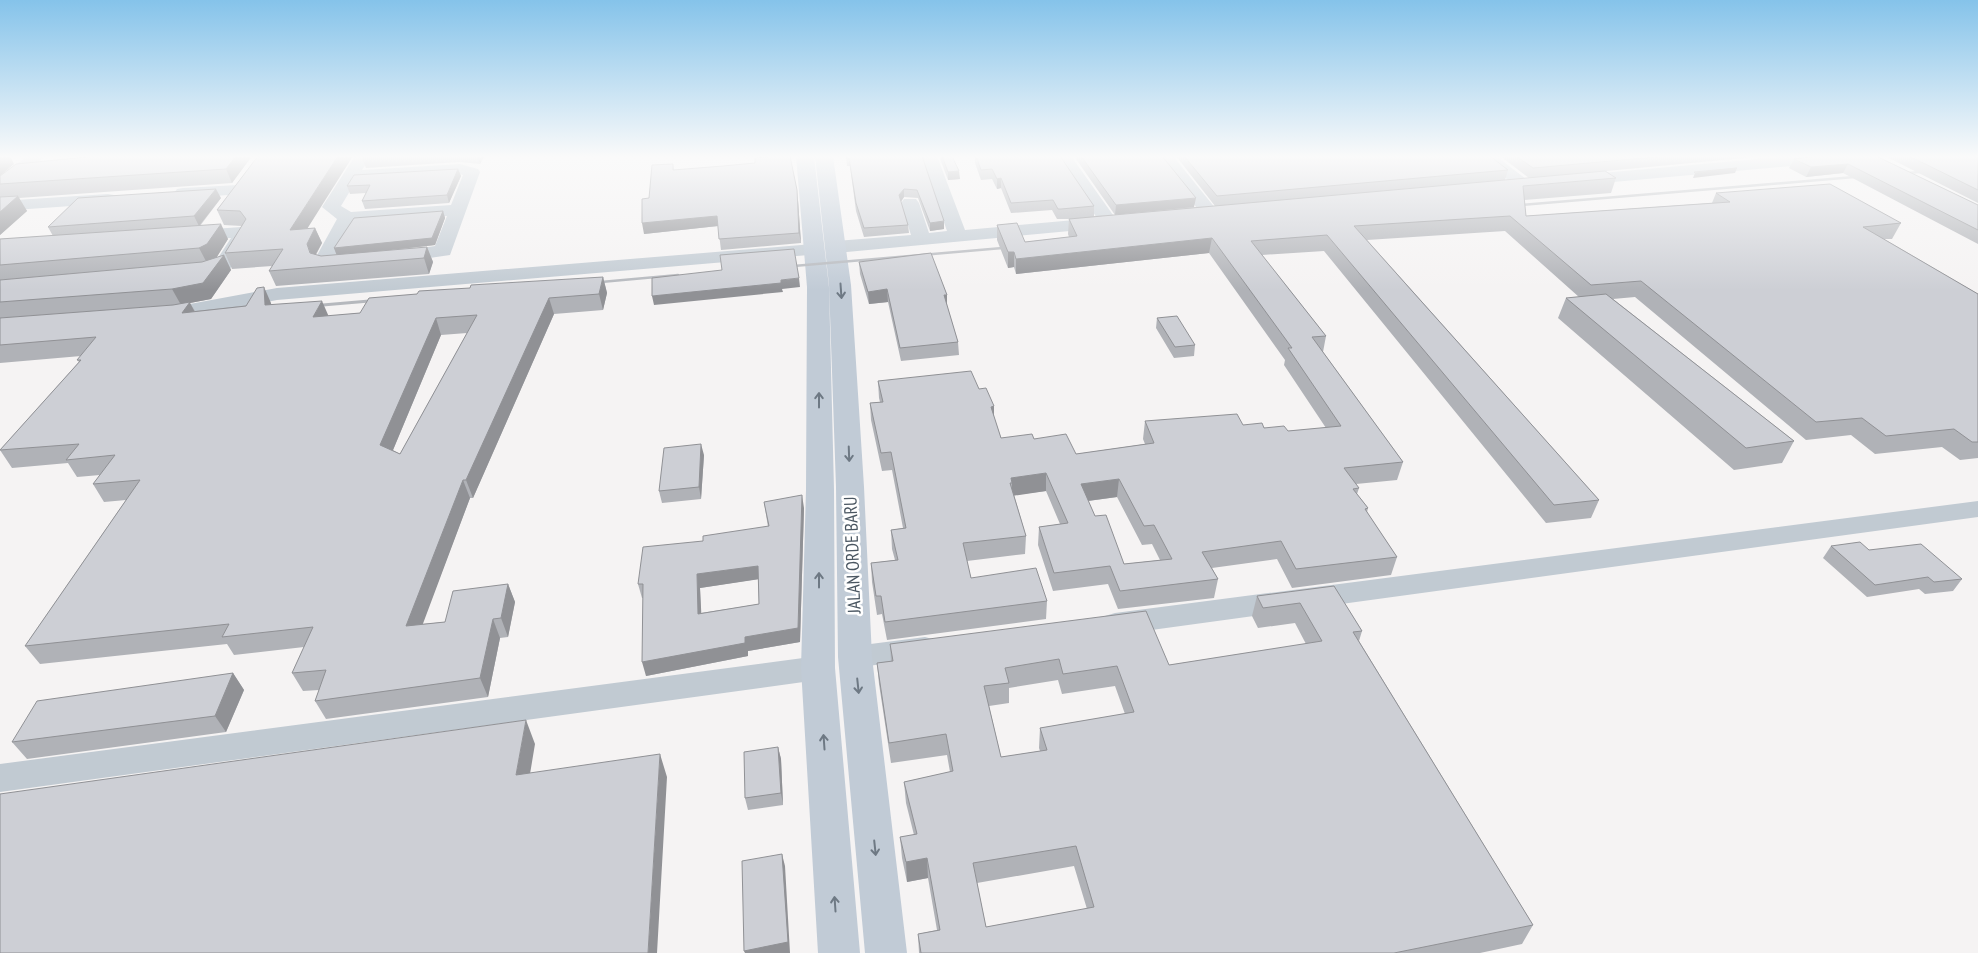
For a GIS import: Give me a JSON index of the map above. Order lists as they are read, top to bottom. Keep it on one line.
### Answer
{"streets":{"main road":["JALAN ORDE BARU"]}}
